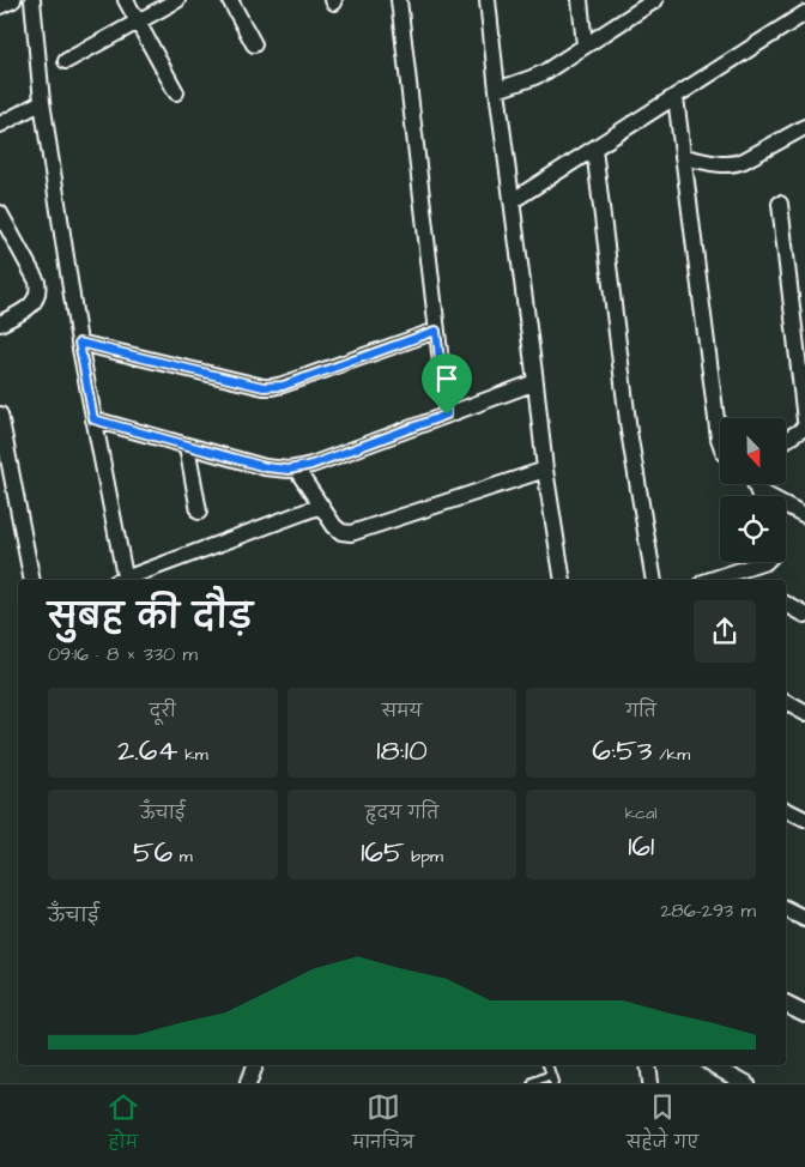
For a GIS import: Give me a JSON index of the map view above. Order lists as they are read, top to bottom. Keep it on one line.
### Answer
{"north":"bottom","page":{"heading":["सुबह की दौड़","09:16 · 8 × 330 m"],"stats":[["दूरी","2.64 km"],["समय","18:10"],["गति","6:53 /km"],["ऊँचाई","56 m"],["हृदय गति","165 bpm"],["kcal","161"]],"chart":["ऊँचाई","286–293 m"],"tabs":["होम","मानचित्र","सहेजे गए"]}}
